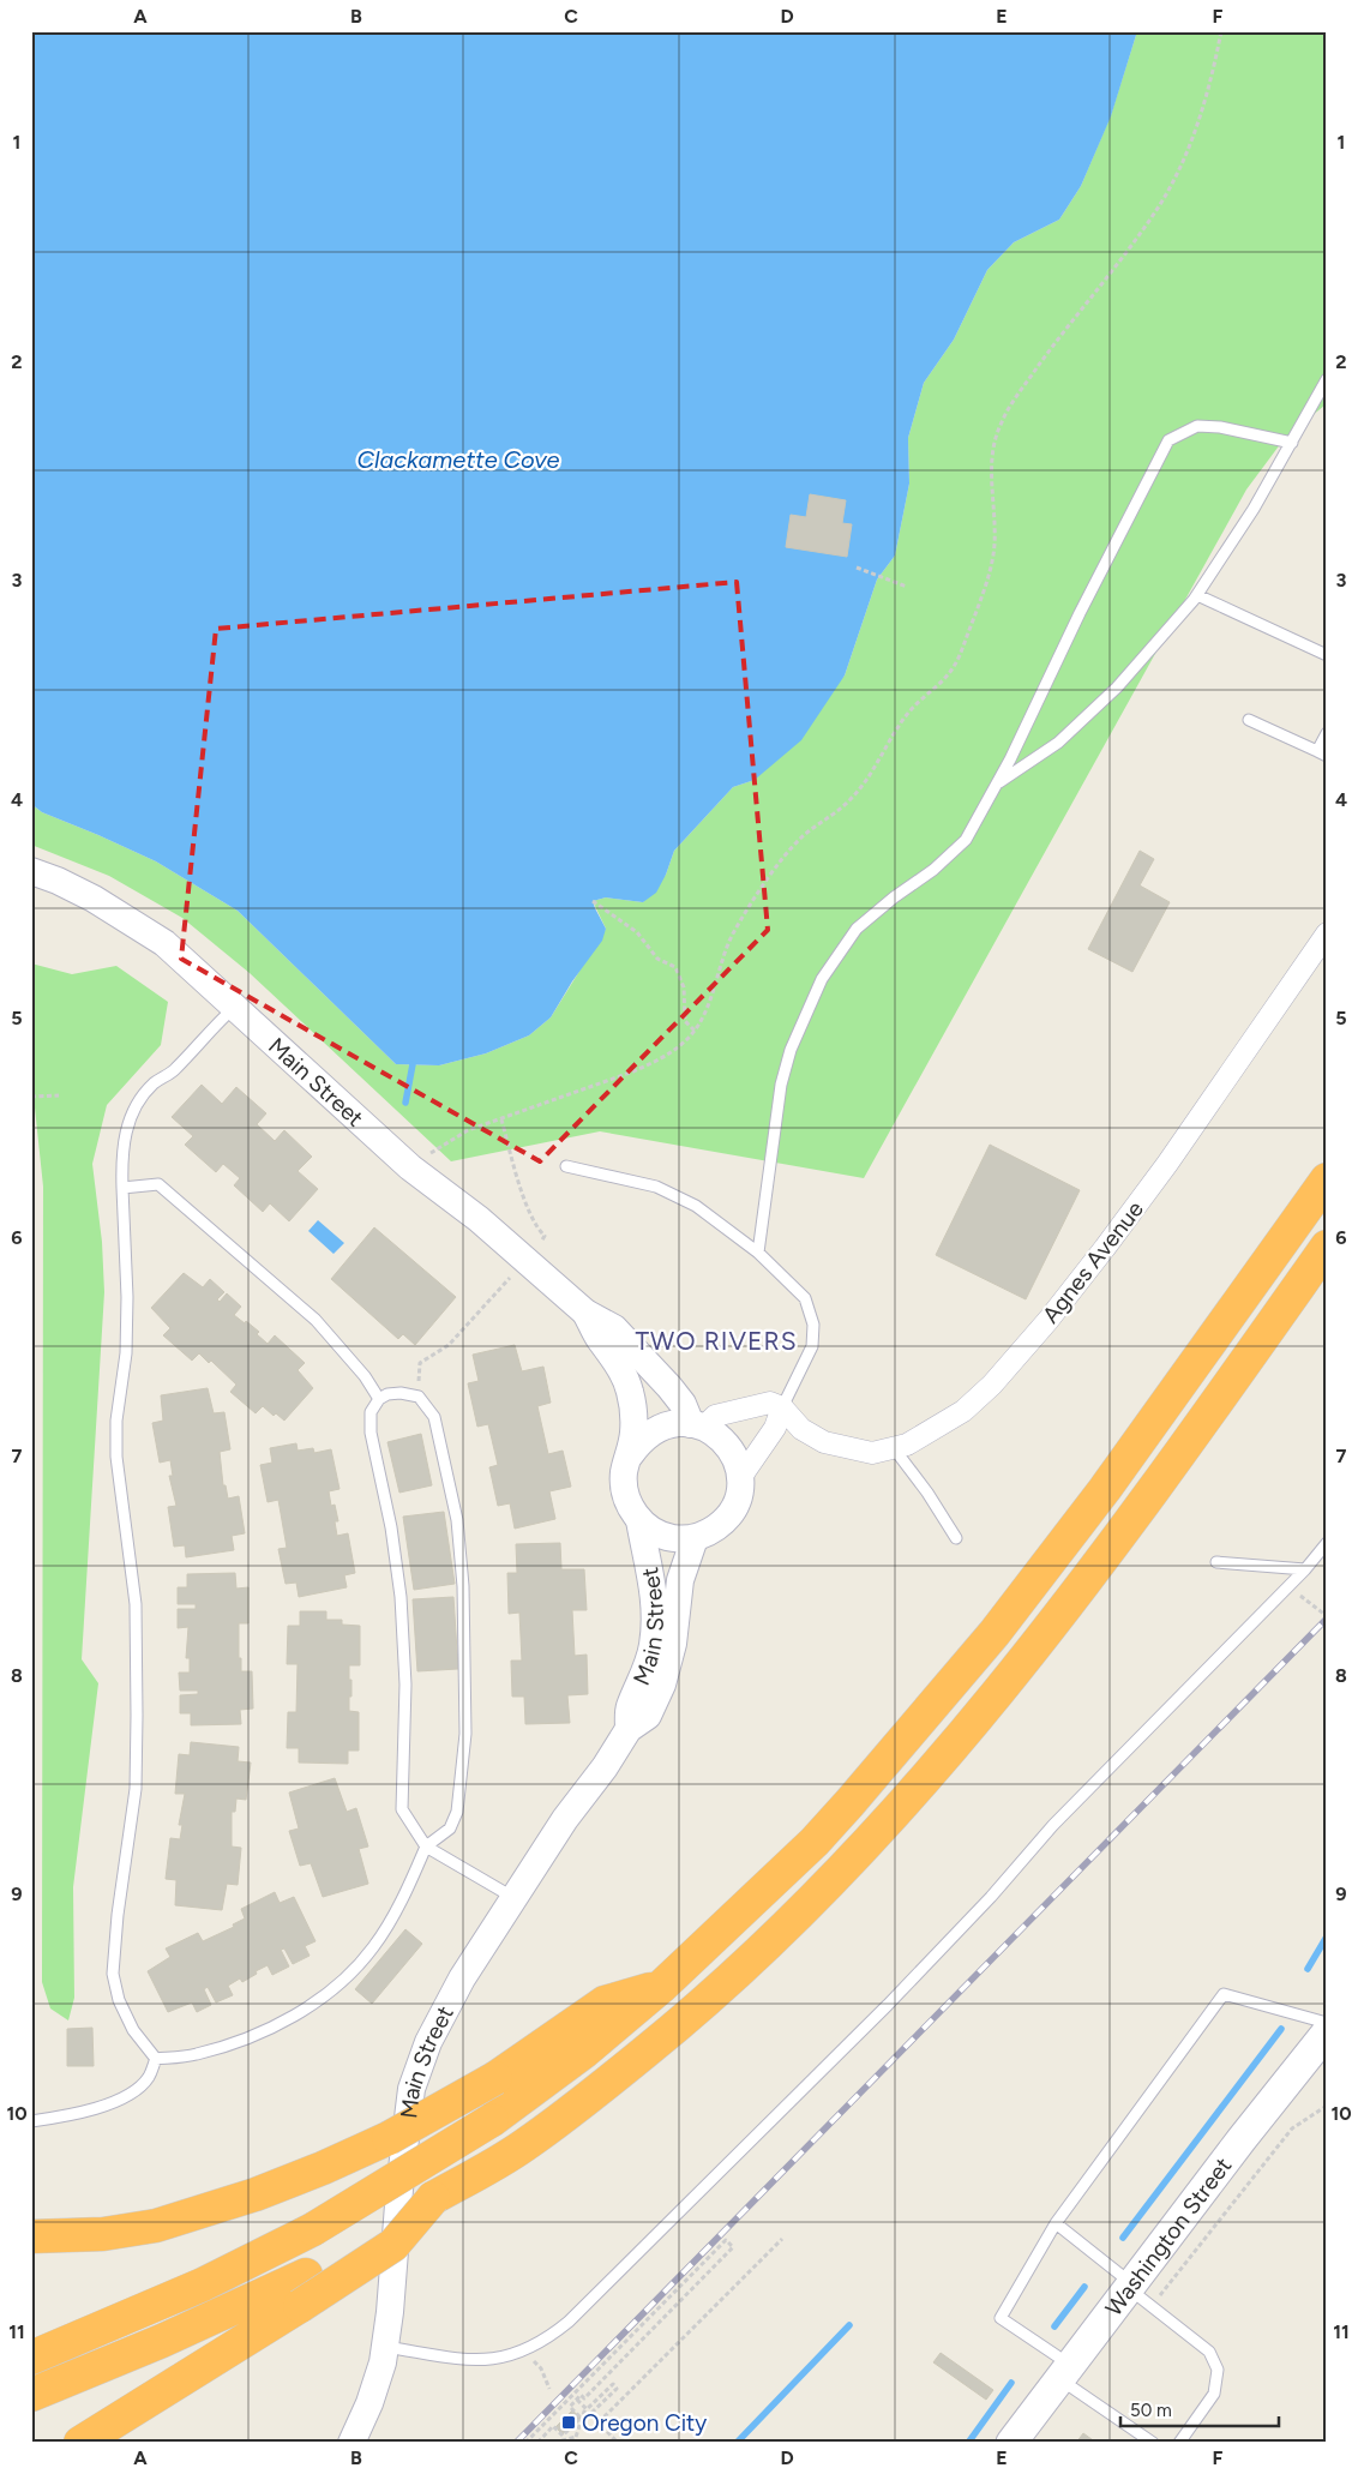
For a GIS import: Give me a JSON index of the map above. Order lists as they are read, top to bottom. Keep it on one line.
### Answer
{"streets":{"main road":["Washington Street"],"street":["Main Street","Agnes Avenue"]},"districts":["TWO RIVERS"],"water":["Clackamette Cove"],"places":{"transit":["Oregon City"]},"scale_bar":"50 m","grid":{"columns":["A","B","C","D","E","F"],"rows":["1","2","3","4","5","6","7","8","9","10","11"]}}
